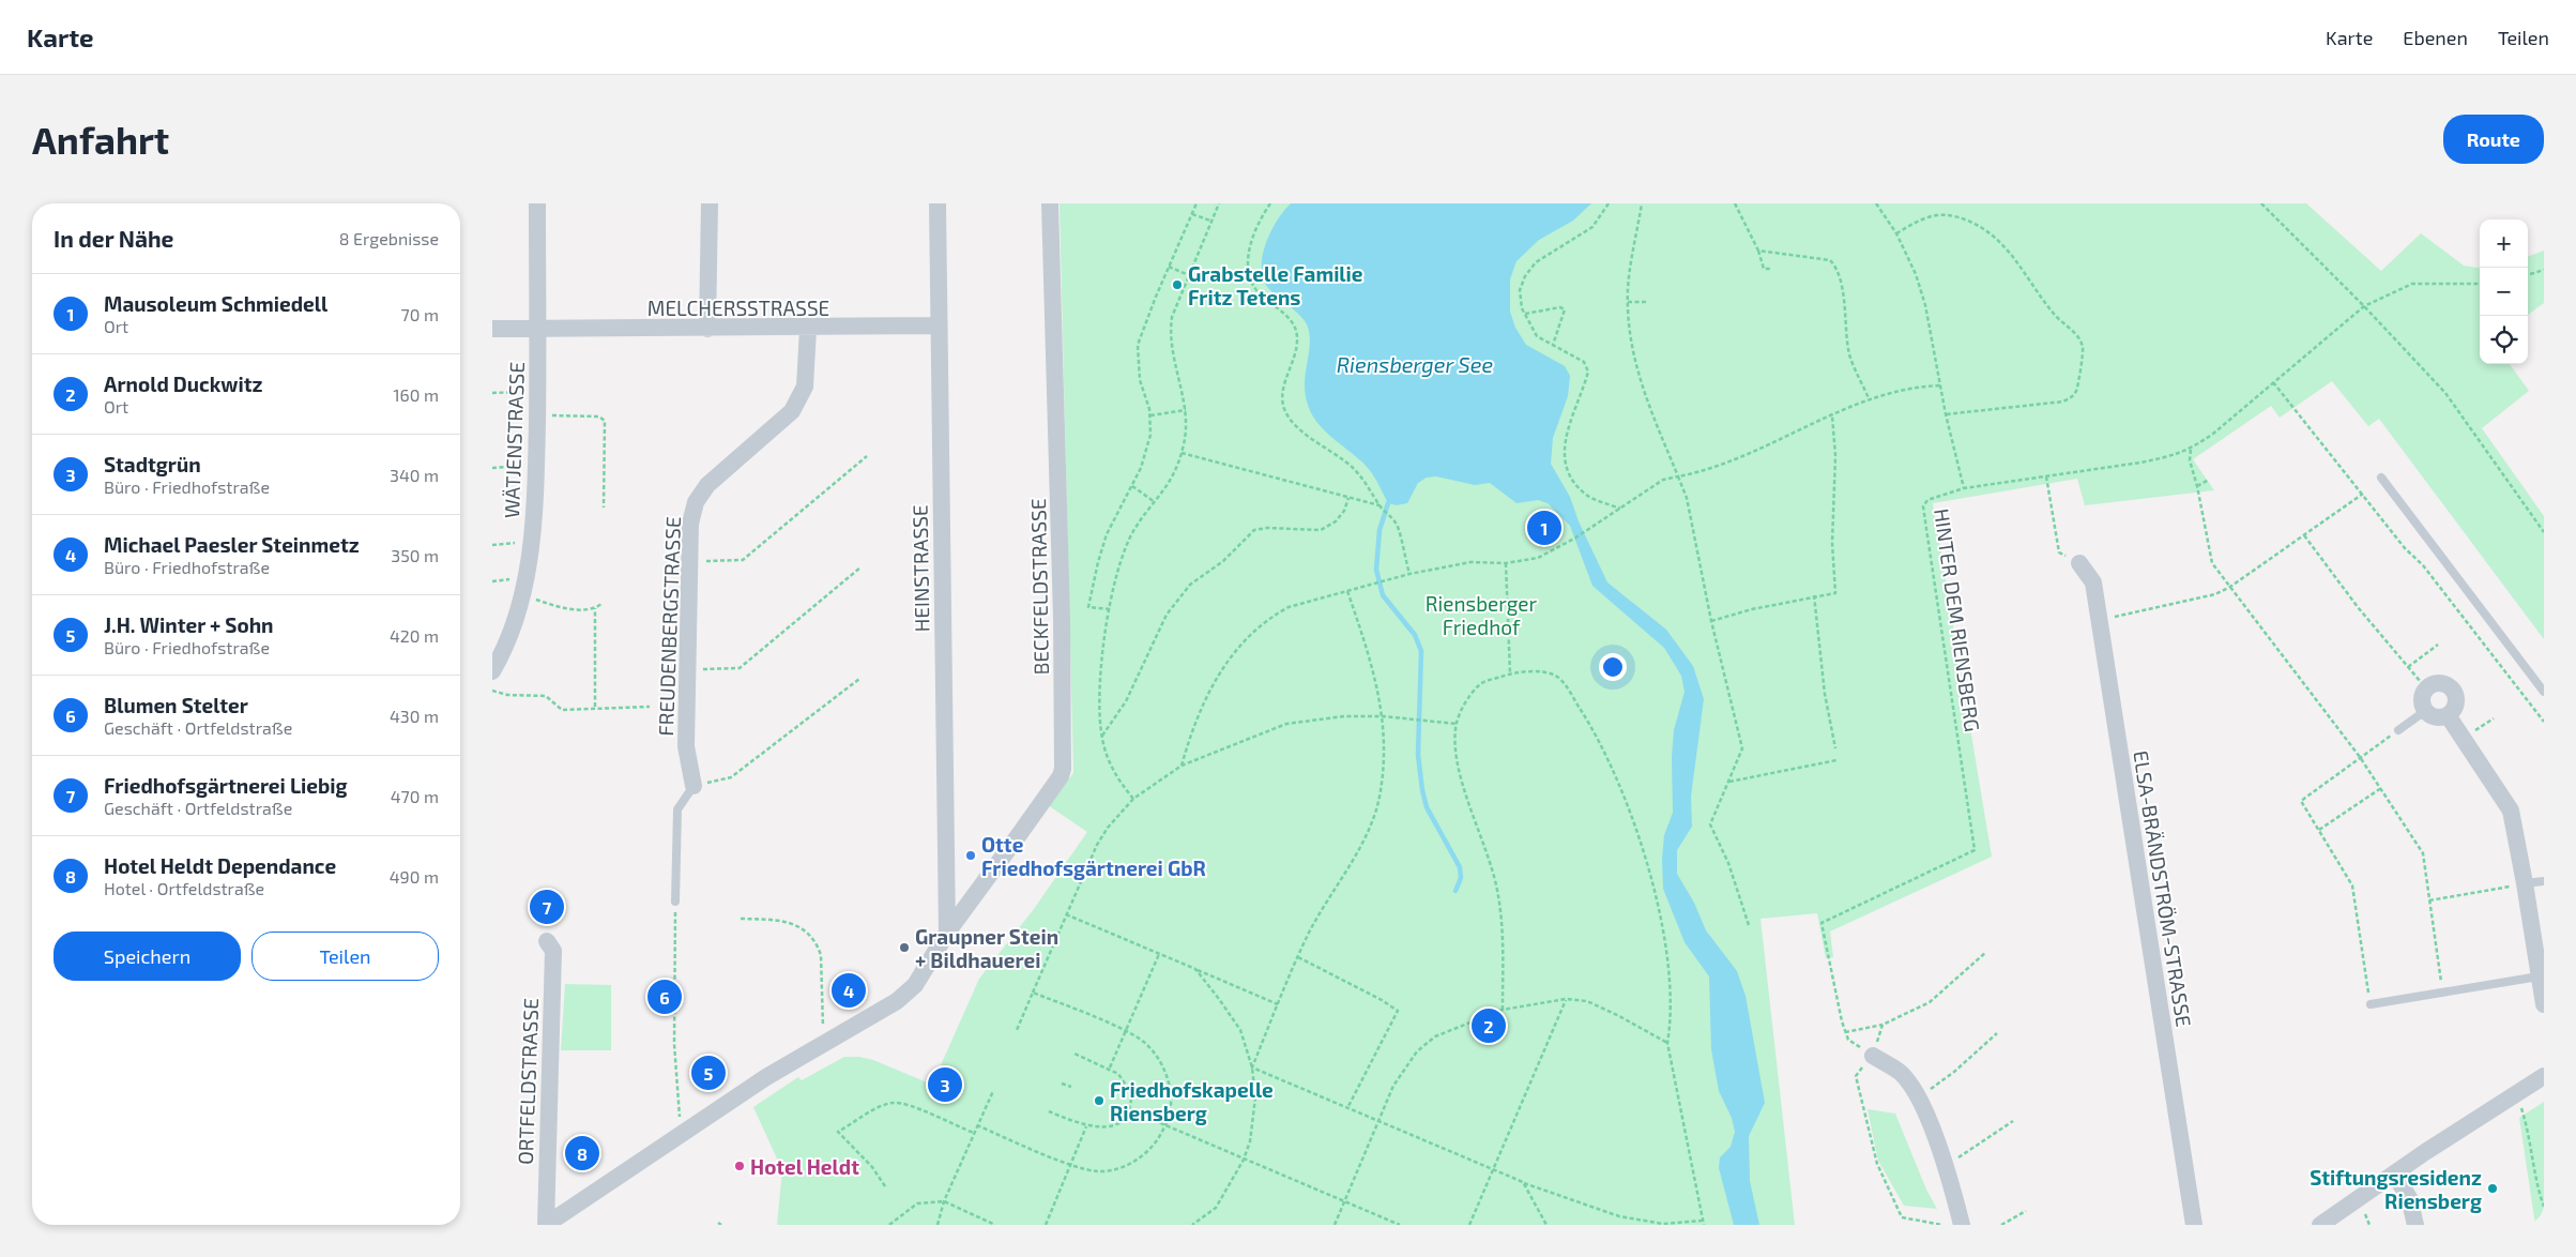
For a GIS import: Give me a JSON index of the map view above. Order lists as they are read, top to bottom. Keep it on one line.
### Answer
{"streets":{"street":["MELCHERSSTRASSE","WÄTJENSTRASSE","HEINSTRASSE","BECKFELDSTRASSE","FREUDENBERGSTRASSE","ELSA-BRÄNDSTRÖM-STRASSE","ORTFELDSTRASSE"],"path":["HINTER DEM RIENSBERG"]},"crossings":[["MELCHERSSTRASSE","WÄTJENSTRASSE"],["MELCHERSSTRASSE","HEINSTRASSE"],["MELCHERSSTRASSE","FREUDENBERGSTRASSE"],["HEINSTRASSE","BECKFELDSTRASSE"],["BECKFELDSTRASSE","ORTFELDSTRASSE"]],"water":["Riensberger See"],"parks":["Riensberger Friedhof"],"places":["Grabstelle Familie Fritz Tetens","Otte Friedhofsgärtnerei GbR","Graupner Stein + Bildhauerei","Friedhofskapelle Riensberg","Hotel Heldt","Stiftungsresidenz Riensberg"],"page":{"header":"Karte","nav":["Karte","Ebenen","Teilen"],"buttons":["Route",["Speichern","Teilen"]],"title":"Anfahrt","heading":["In der Nähe","8 Ergebnisse"],"map_buttons":["+","−"],"list":[{"mark":"1","name":"Mausoleum Schmiedell","note":"Ort","value":"70 m"},{"mark":"2","name":"Arnold Duckwitz","note":"Ort","value":"160 m"},{"mark":"3","name":"Stadtgrün","note":"Büro · Friedhofstraße","value":"340 m"},{"mark":"4","name":"Michael Paesler Steinmetz","note":"Büro · Friedhofstraße","value":"350 m"},{"mark":"5","name":"J.H. Winter + Sohn","note":"Büro · Friedhofstraße","value":"420 m"},{"mark":"6","name":"Blumen Stelter","note":"Geschäft · Ortfeldstraße","value":"430 m"},{"mark":"7","name":"Friedhofsgärtnerei Liebig","note":"Geschäft · Ortfeldstraße","value":"470 m"},{"mark":"8","name":"Hotel Heldt Dependance","note":"Hotel · Ortfeldstraße","value":"490 m"}],"pins":["1","7","4","6","2","5","3","8"]}}
